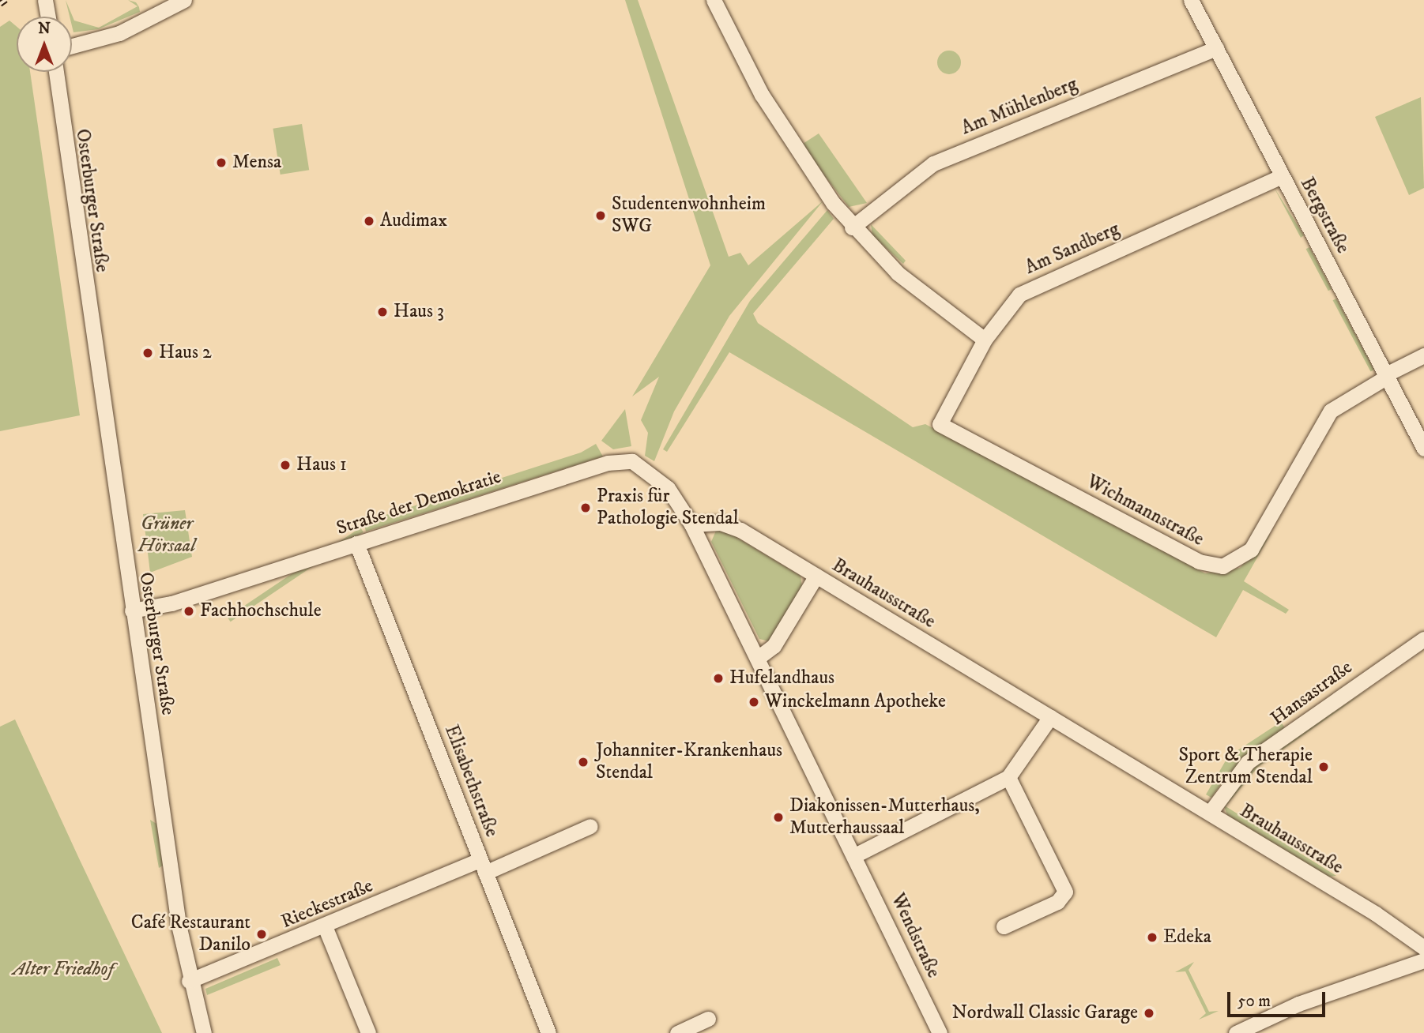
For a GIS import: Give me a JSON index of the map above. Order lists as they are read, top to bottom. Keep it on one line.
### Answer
{"streets":{"street":["Am Mühlenberg","Osterburger Straße","Bergstraße","Am Sandberg","Straße der Demokratie","Wichmannstraße","Brauhausstraße","Hansastraße","Elisabethstraße","Rieckestraße","Wendstraße"]},"crossings":[["Am Mühlenberg","Bergstraße"],["Osterburger Straße","Straße der Demokratie"],["Osterburger Straße","Rieckestraße"],["Bergstraße","Am Sandberg"],["Bergstraße","Wichmannstraße"],["Am Sandberg","Wichmannstraße"],["Straße der Demokratie","Brauhausstraße"],["Straße der Demokratie","Elisabethstraße"],["Straße der Demokratie","Wendstraße"],["Brauhausstraße","Hansastraße"],["Brauhausstraße","Wendstraße"],["Elisabethstraße","Rieckestraße"]],"parks":["Grüner Hörsaal","Alter Friedhof"],"places":["Mensa","Studentenwohnheim SWG","Audimax","Haus 3","Haus 2","Haus 1","Praxis für Pathologie Stendal","Fachhochschule","Hufelandhaus","Winckelmann Apotheke","Johanniter-Krankenhaus Stendal","Sport & Therapie Zentrum Stendal","Diakonissen-Mutterhaus, Mutterhaussaal","Café Restaurant Danilo","Edeka","Nordwall Classic Garage"],"scale_bar":"50 m","north":"top"}
